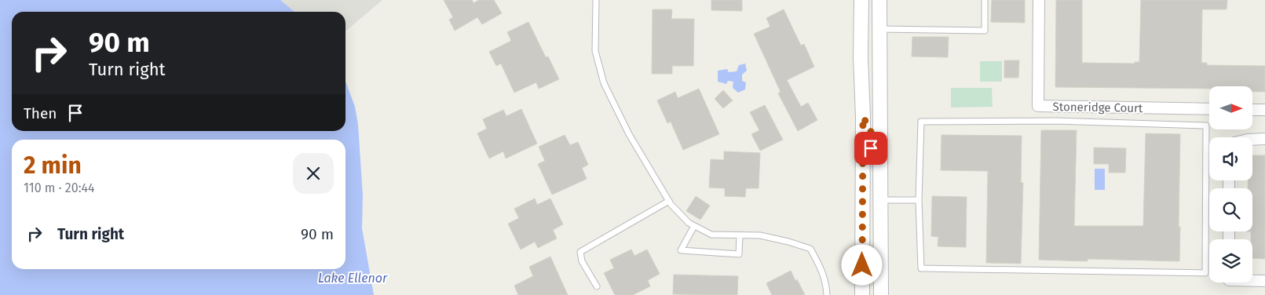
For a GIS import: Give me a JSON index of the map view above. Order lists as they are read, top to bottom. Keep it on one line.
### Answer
{"streets":{"street":["Stoneridge Court"]},"water":["Lake Ellenor"],"north":"right","page":{"turn":["90 m","Turn right"],"then":"Then","heading":["2 min","110 m · 20:44"],"list":[{"name":"Turn right","value":"90 m"}]}}
